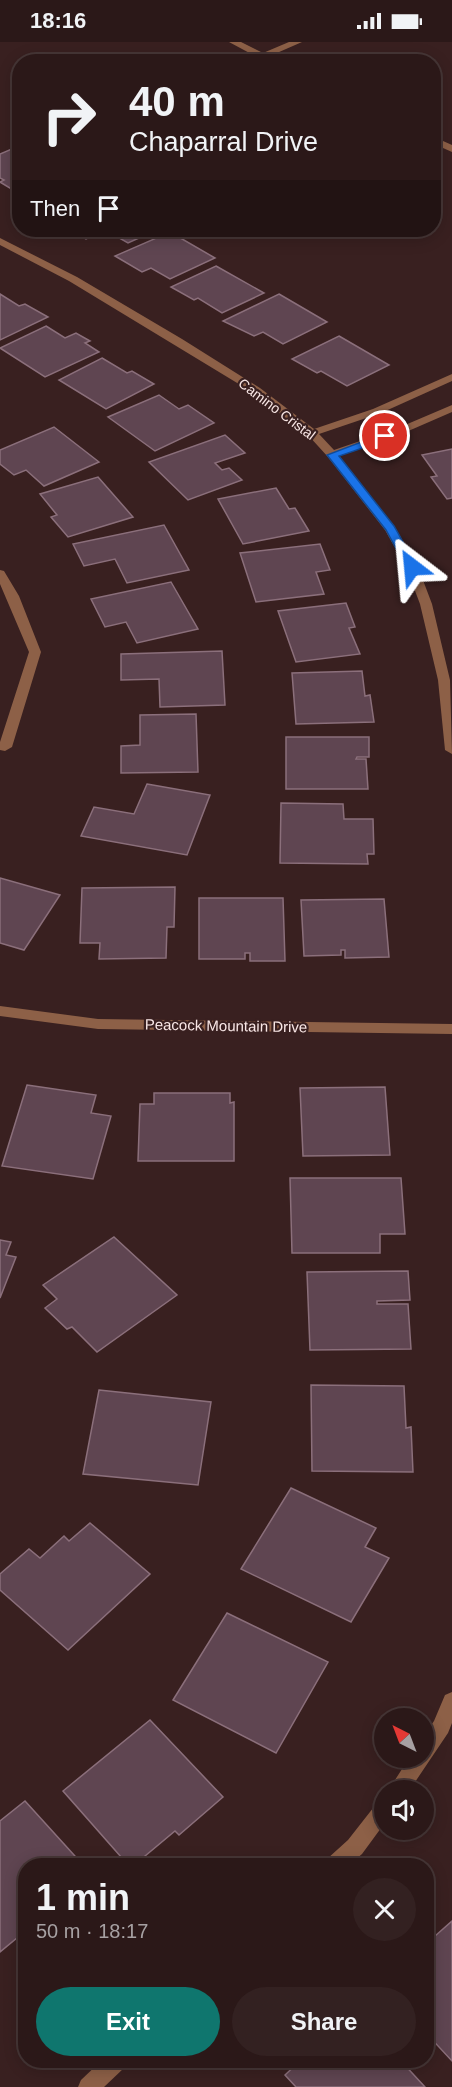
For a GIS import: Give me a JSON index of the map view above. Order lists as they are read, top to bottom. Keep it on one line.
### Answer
{"streets":{"street":["Camino Cristal","Peacock Mountain Drive"]},"north":"top left","page":{"status":"18:16","turn":["40 m","Chaparral Drive"],"then":"Then","heading":["1 min","50 m · 18:17"],"buttons":["Exit","Share"]}}
